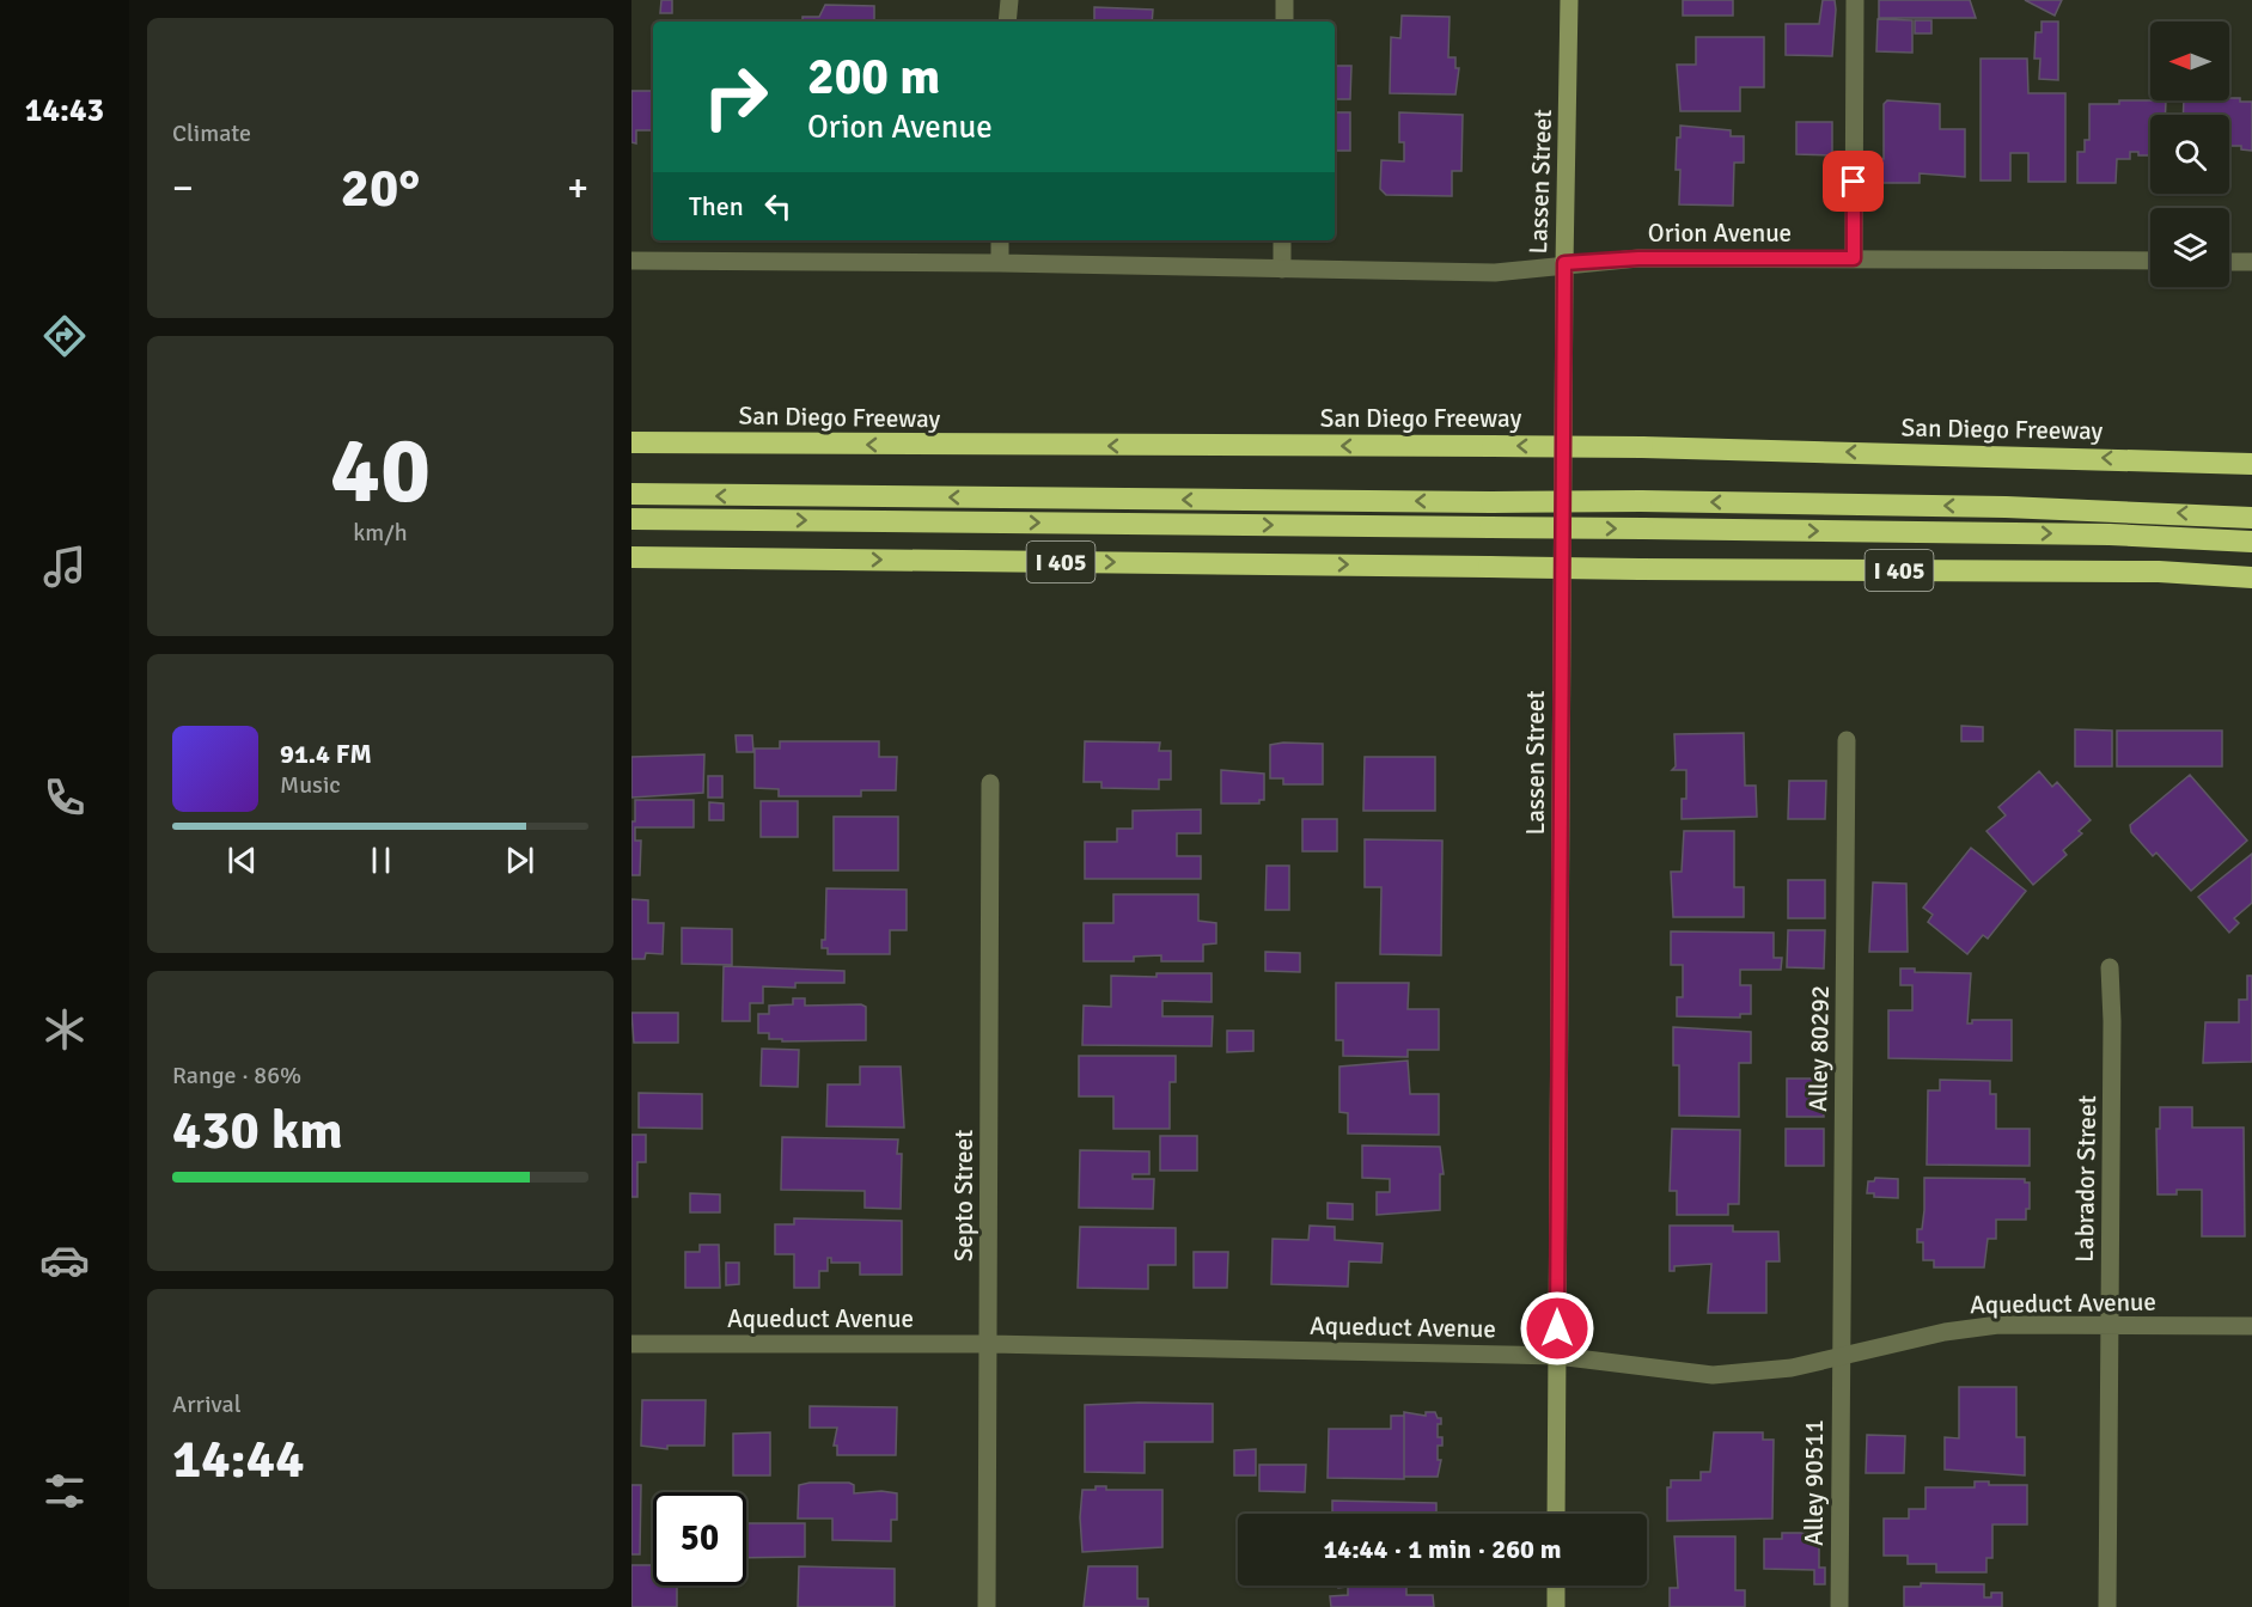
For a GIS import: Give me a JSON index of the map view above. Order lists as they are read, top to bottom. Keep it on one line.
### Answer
{"streets":{"highway":["San Diego Freeway","I 405"],"main road":["Lassen Street"],"street":["Orion Avenue","Alley 80292","Labrador Street","Septo Street","Aqueduct Avenue","Alley 90511"]},"crossings":[["Lassen Street","Orion Avenue"],["Lassen Street","Aqueduct Avenue"],["Alley 80292","Aqueduct Avenue"],["Alley 80292","Alley 90511"],["Labrador Street","Aqueduct Avenue"],["Septo Street","Aqueduct Avenue"],["Aqueduct Avenue","Alley 90511"]],"north":"left","page":{"tabs":"14:43","tile":["Climate",["40","km/h"],["Range · 86%","430 km"],["Arrival","14:44"]],"turn":["200 m","Orion Avenue"],"heat":["−","20°","+"],"then":"Then","song":["91.4 FM","Music"],"limit":"50","trip":"14:44 · 1 min · 260 m"}}
